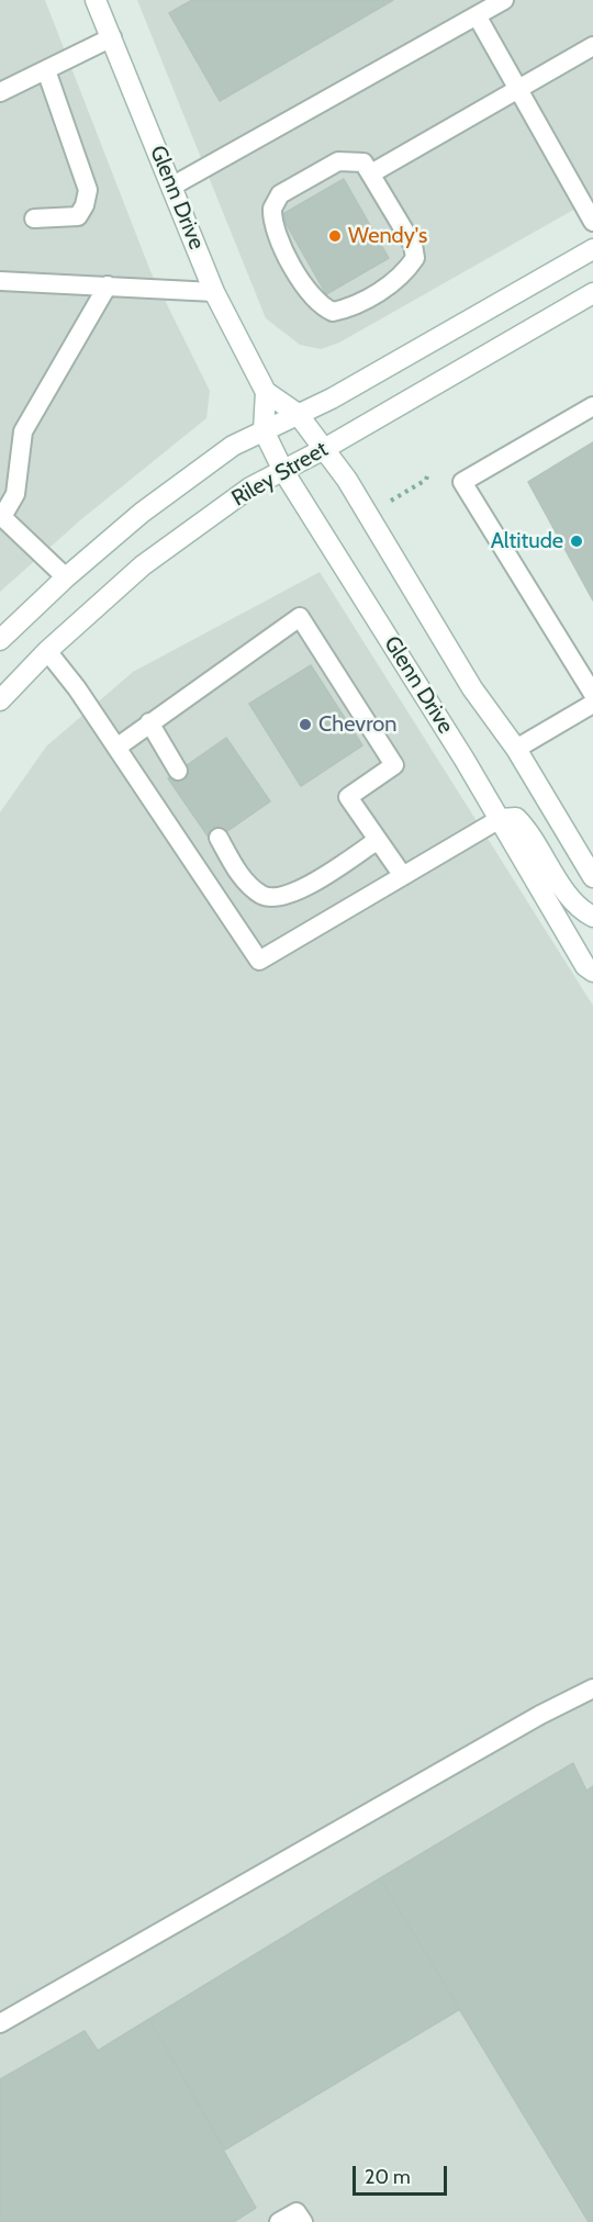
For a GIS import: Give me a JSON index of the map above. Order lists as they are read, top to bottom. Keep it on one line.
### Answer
{"streets":{"street":["Glenn Drive","Riley Street"]},"crossings":[["Glenn Drive","Riley Street"]],"places":["Wendy's","Altitude","Chevron"],"scale_bar":"20 m"}
